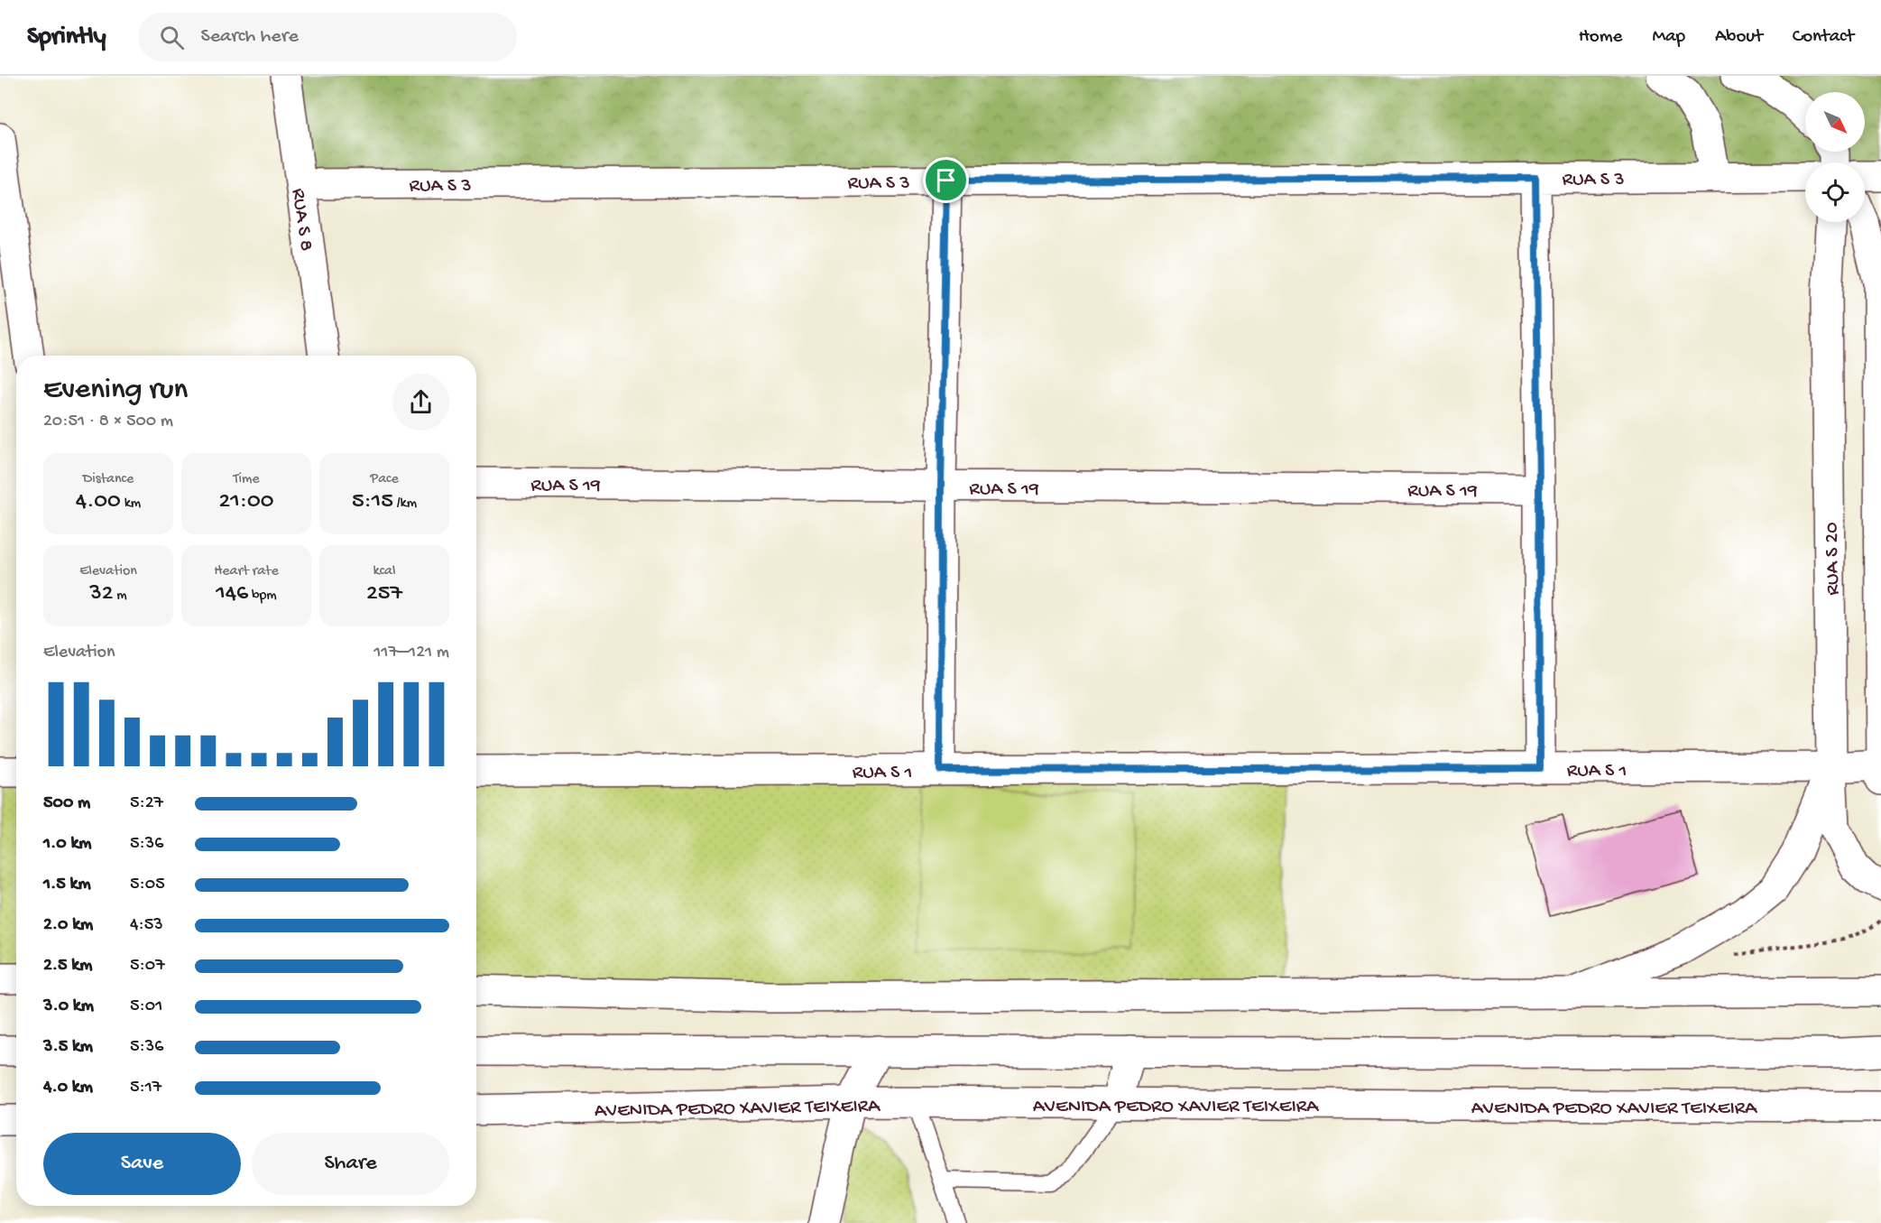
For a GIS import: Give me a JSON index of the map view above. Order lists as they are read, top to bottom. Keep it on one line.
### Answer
{"streets":{"street":["RUA S 3","RUA S 8","RUA S 19","RUA S 20","RUA S 1","AVENIDA PEDRO XAVIER TEIXEIRA"]},"crossings":[["RUA S 3","RUA S 8"],["RUA S 20","RUA S 1"]],"north":"bottom right","page":{"header":"Sprintly","search":"Search here","nav":["Home","Map","About","Contact"],"heading":["Evening run","20:51 · 8 × 500 m"],"stats":[["Distance","4.00 km"],["Time","21:00"],["Pace","5:15 /km"],["Elevation","32 m"],["Heart rate","146 bpm"],["kcal","257"]],"chart":["Elevation","117–121 m"],"list":[{"name":"500 m","note":"5:27"},{"name":"1.0 km","note":"5:36"},{"name":"1.5 km","note":"5:05"},{"name":"2.0 km","note":"4:53"},{"name":"2.5 km","note":"5:07"},{"name":"3.0 km","note":"5:01"},{"name":"3.5 km","note":"5:36"},{"name":"4.0 km","note":"5:17"}],"buttons":["Save","Share"]}}
